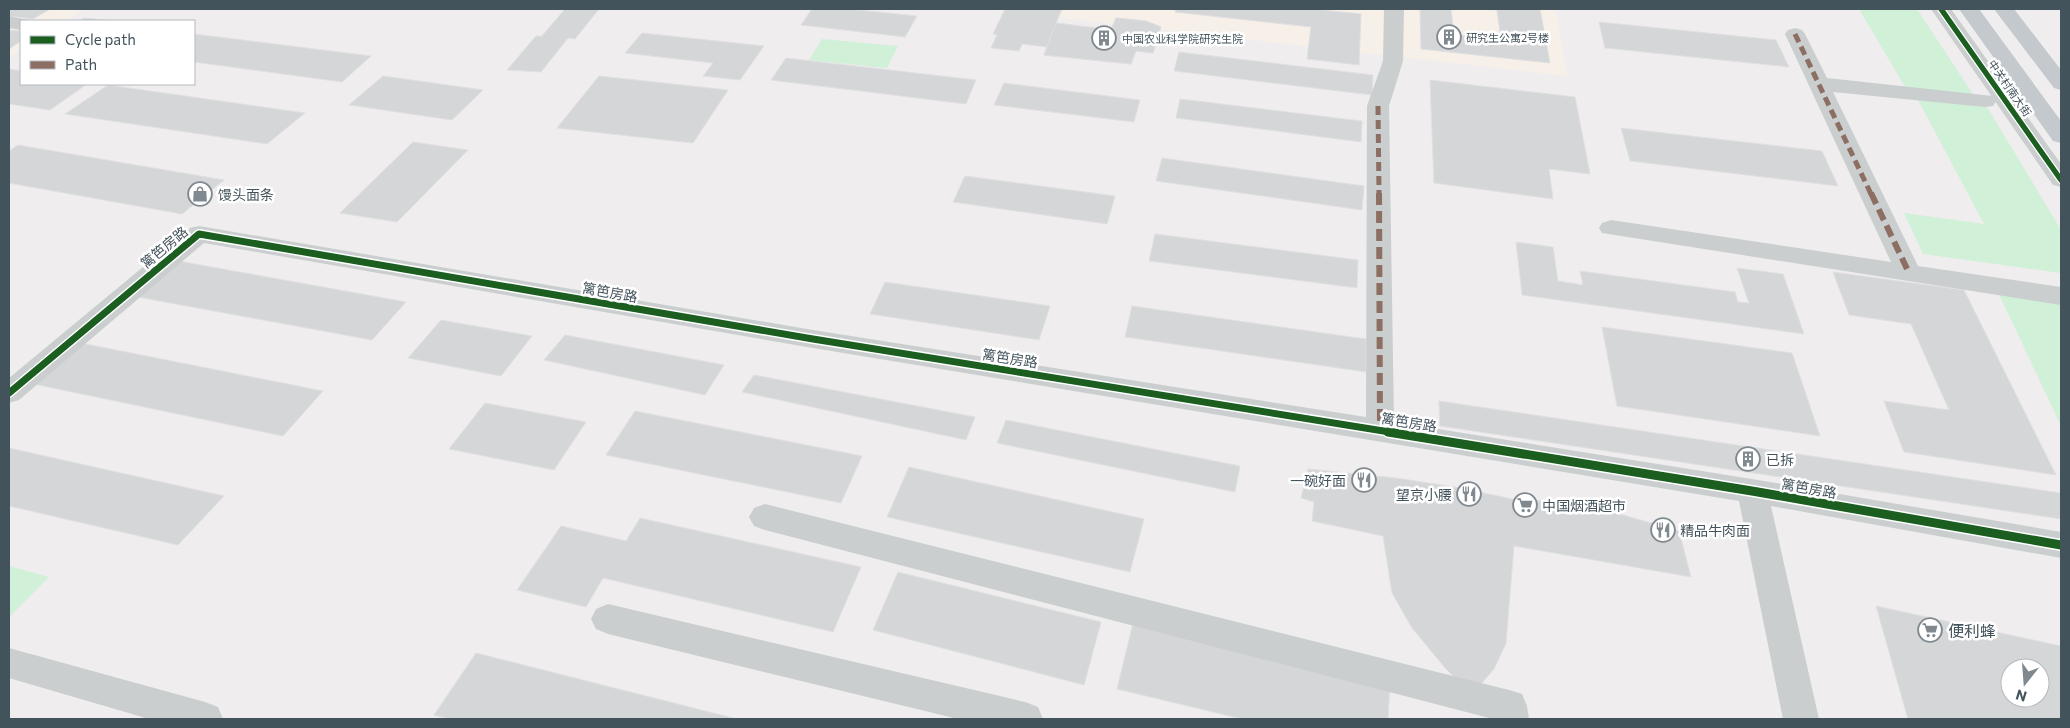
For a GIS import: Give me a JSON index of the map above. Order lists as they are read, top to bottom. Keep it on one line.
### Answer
{"streets":{"main road":["中关村南大街"],"street":["篱笆房路"]},"places":{"building":["研究生公寓2号楼","中国农业科学院研究生院","已拆"],"shop":["馒头面条"],"restaurant":["一碗好面","望京小腰","精品牛肉面"],"supermarket":["中国烟酒超市","便利蜂"]},"legend":["Cycle path","Path"],"north":"bottom"}
